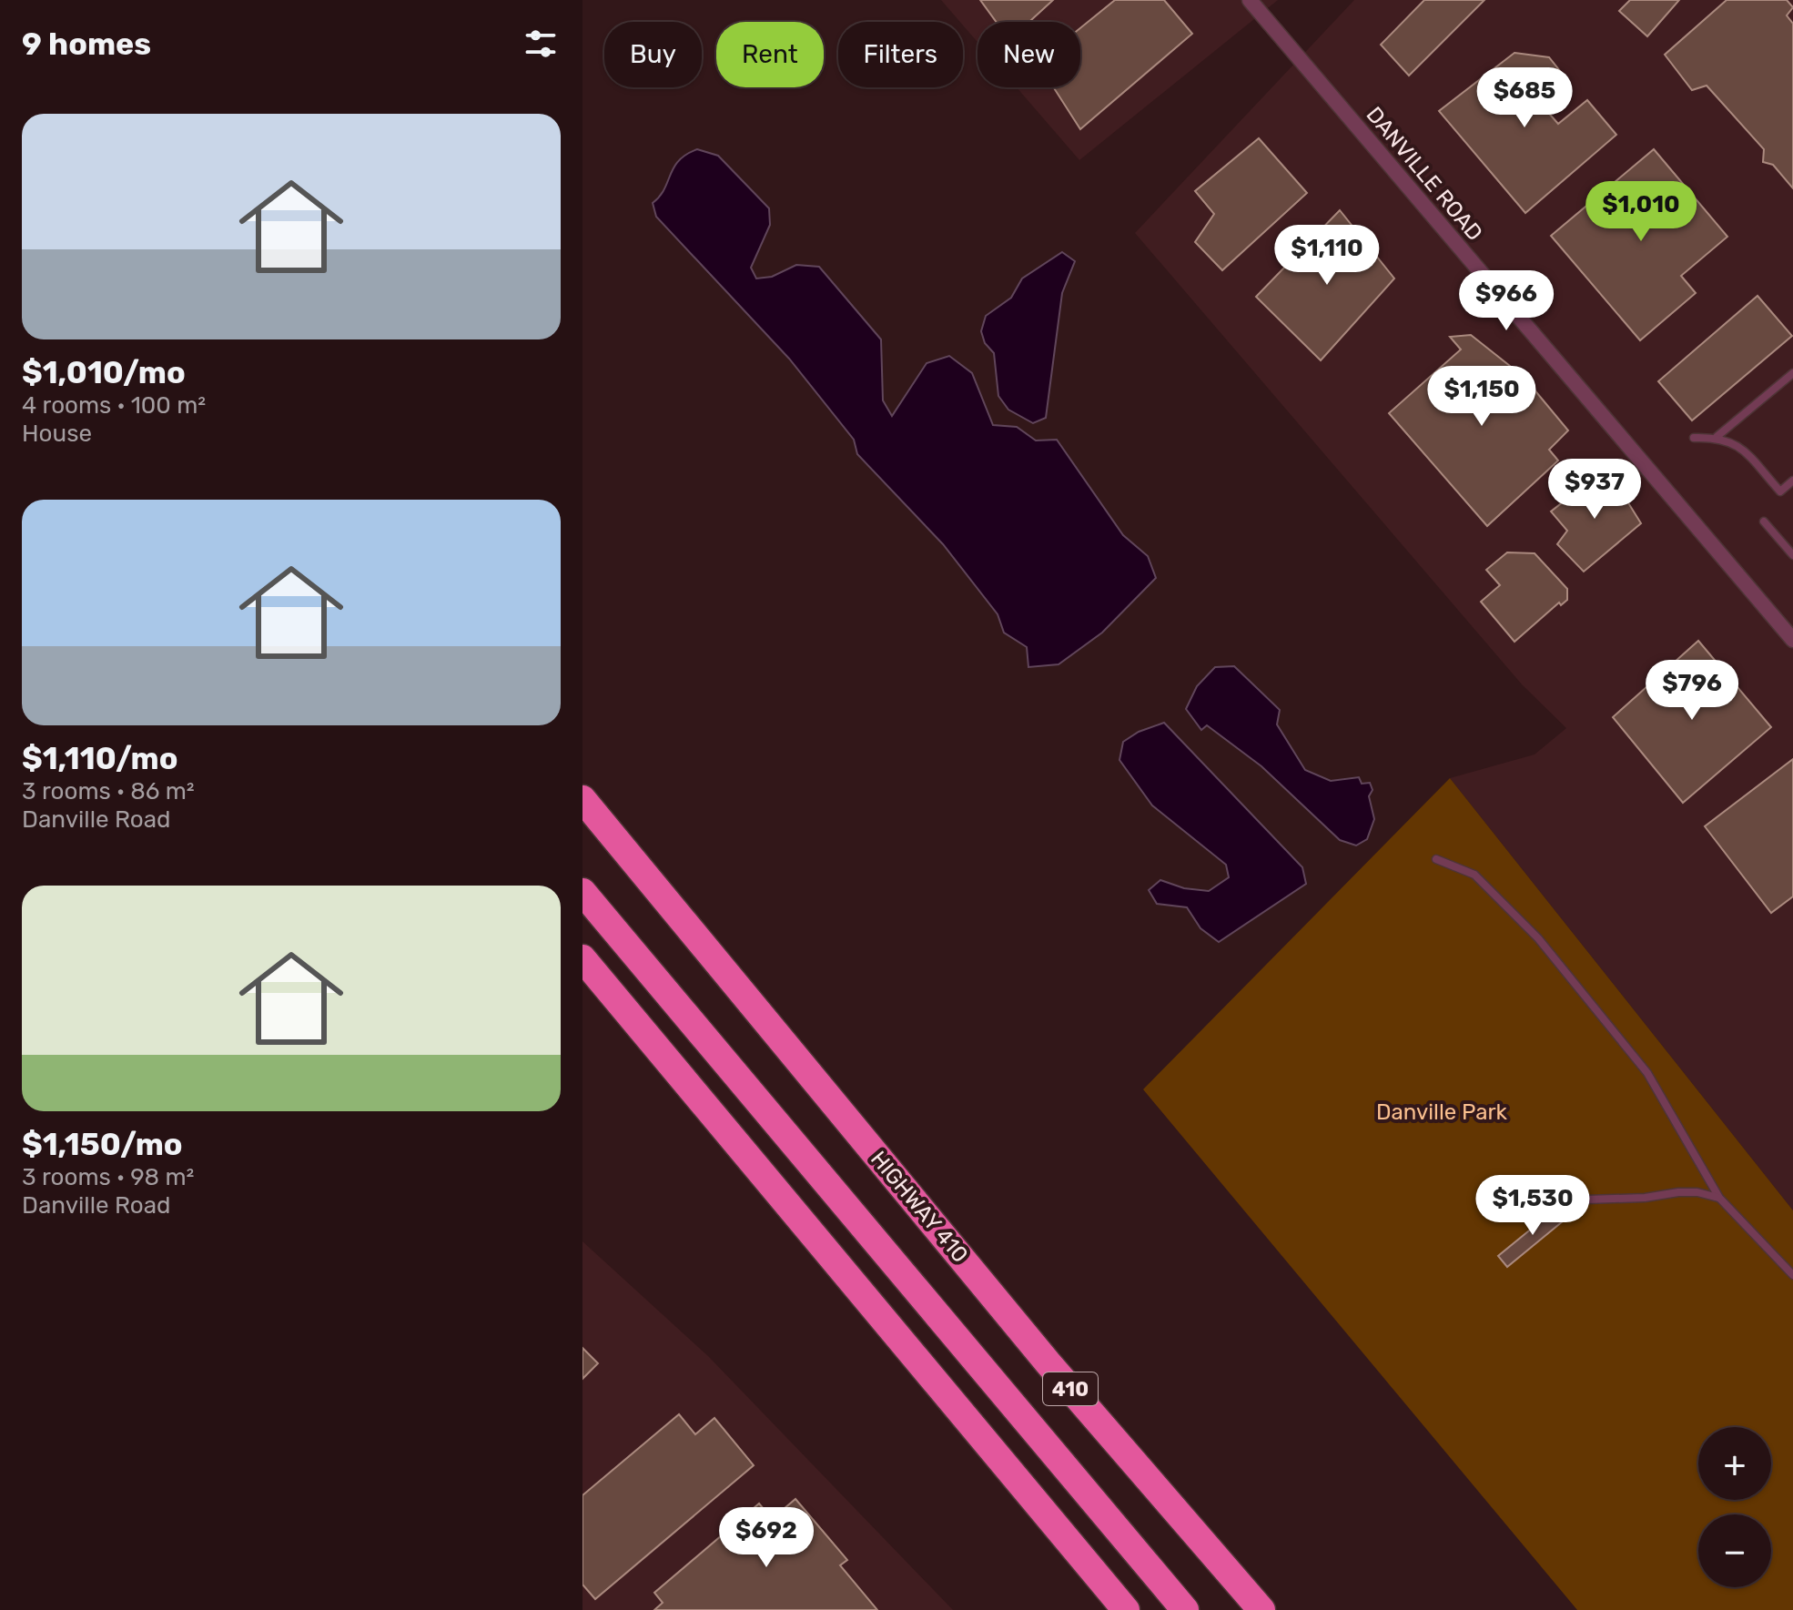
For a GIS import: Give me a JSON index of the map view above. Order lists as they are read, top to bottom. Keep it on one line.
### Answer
{"streets":{"highway":["HIGHWAY 410","410"],"street":["DANVILLE ROAD"]},"parks":["Danville Park"],"page":{"heading":"9 homes","chip":["Buy","Rent","Filters","New"],"price":["$685","$1,010","$1,110","$966","$1,150","$937","$796","$1,530","$692"],"list":[{"name":"$1,010/mo","note":"4 rooms · 100 m² · House"},{"name":"$1,110/mo","note":"3 rooms · 86 m² · Danville Road"},{"name":"$1,150/mo","note":"3 rooms · 98 m² · Danville Road"}],"map_buttons":["+","−"]}}
